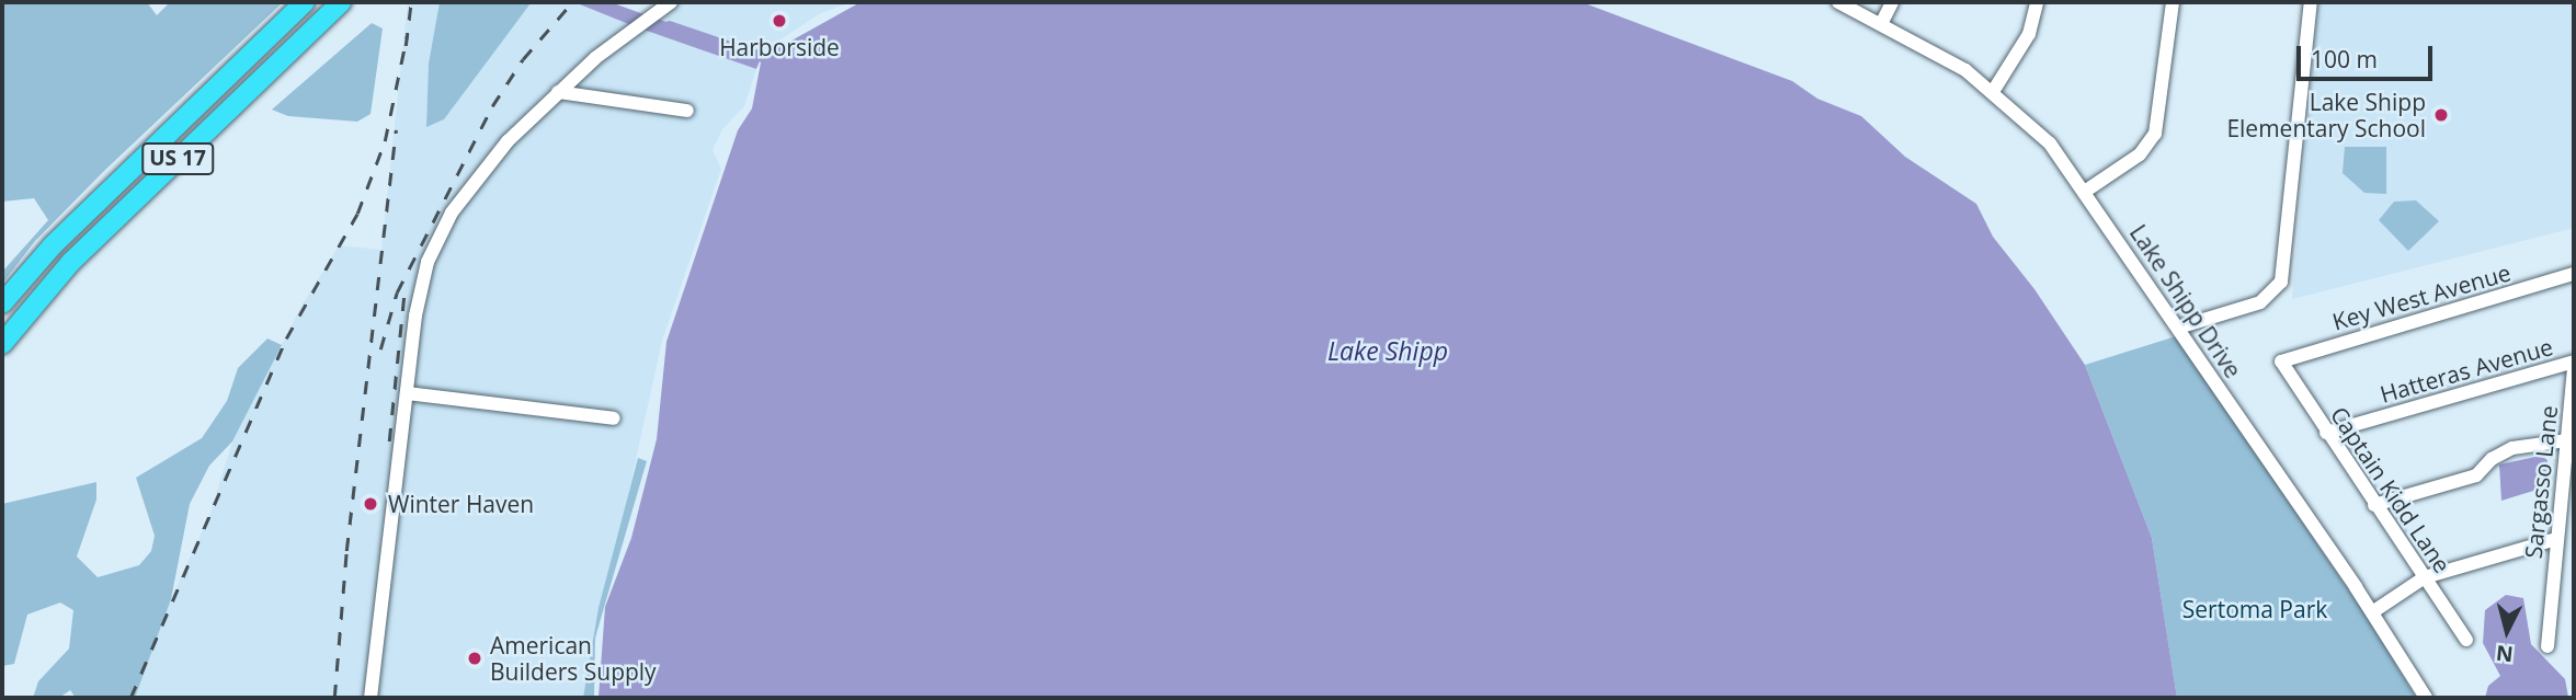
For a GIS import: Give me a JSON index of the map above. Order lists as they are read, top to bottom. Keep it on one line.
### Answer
{"streets":{"highway":["US 17"],"street":["Key West Avenue","Lake Shipp Drive","Hatteras Avenue","Sargasso Lane","Captain Kidd Lane"]},"crossings":[["Key West Avenue","Captain Kidd Lane"],["Hatteras Avenue","Sargasso Lane"],["Hatteras Avenue","Captain Kidd Lane"]],"water":["Lake Shipp"],"parks":["Sertoma Park"],"places":["Harborside","Lake Shipp Elementary School","Winter Haven","American Builders Supply"],"scale_bar":"100 m","north":"bottom"}
